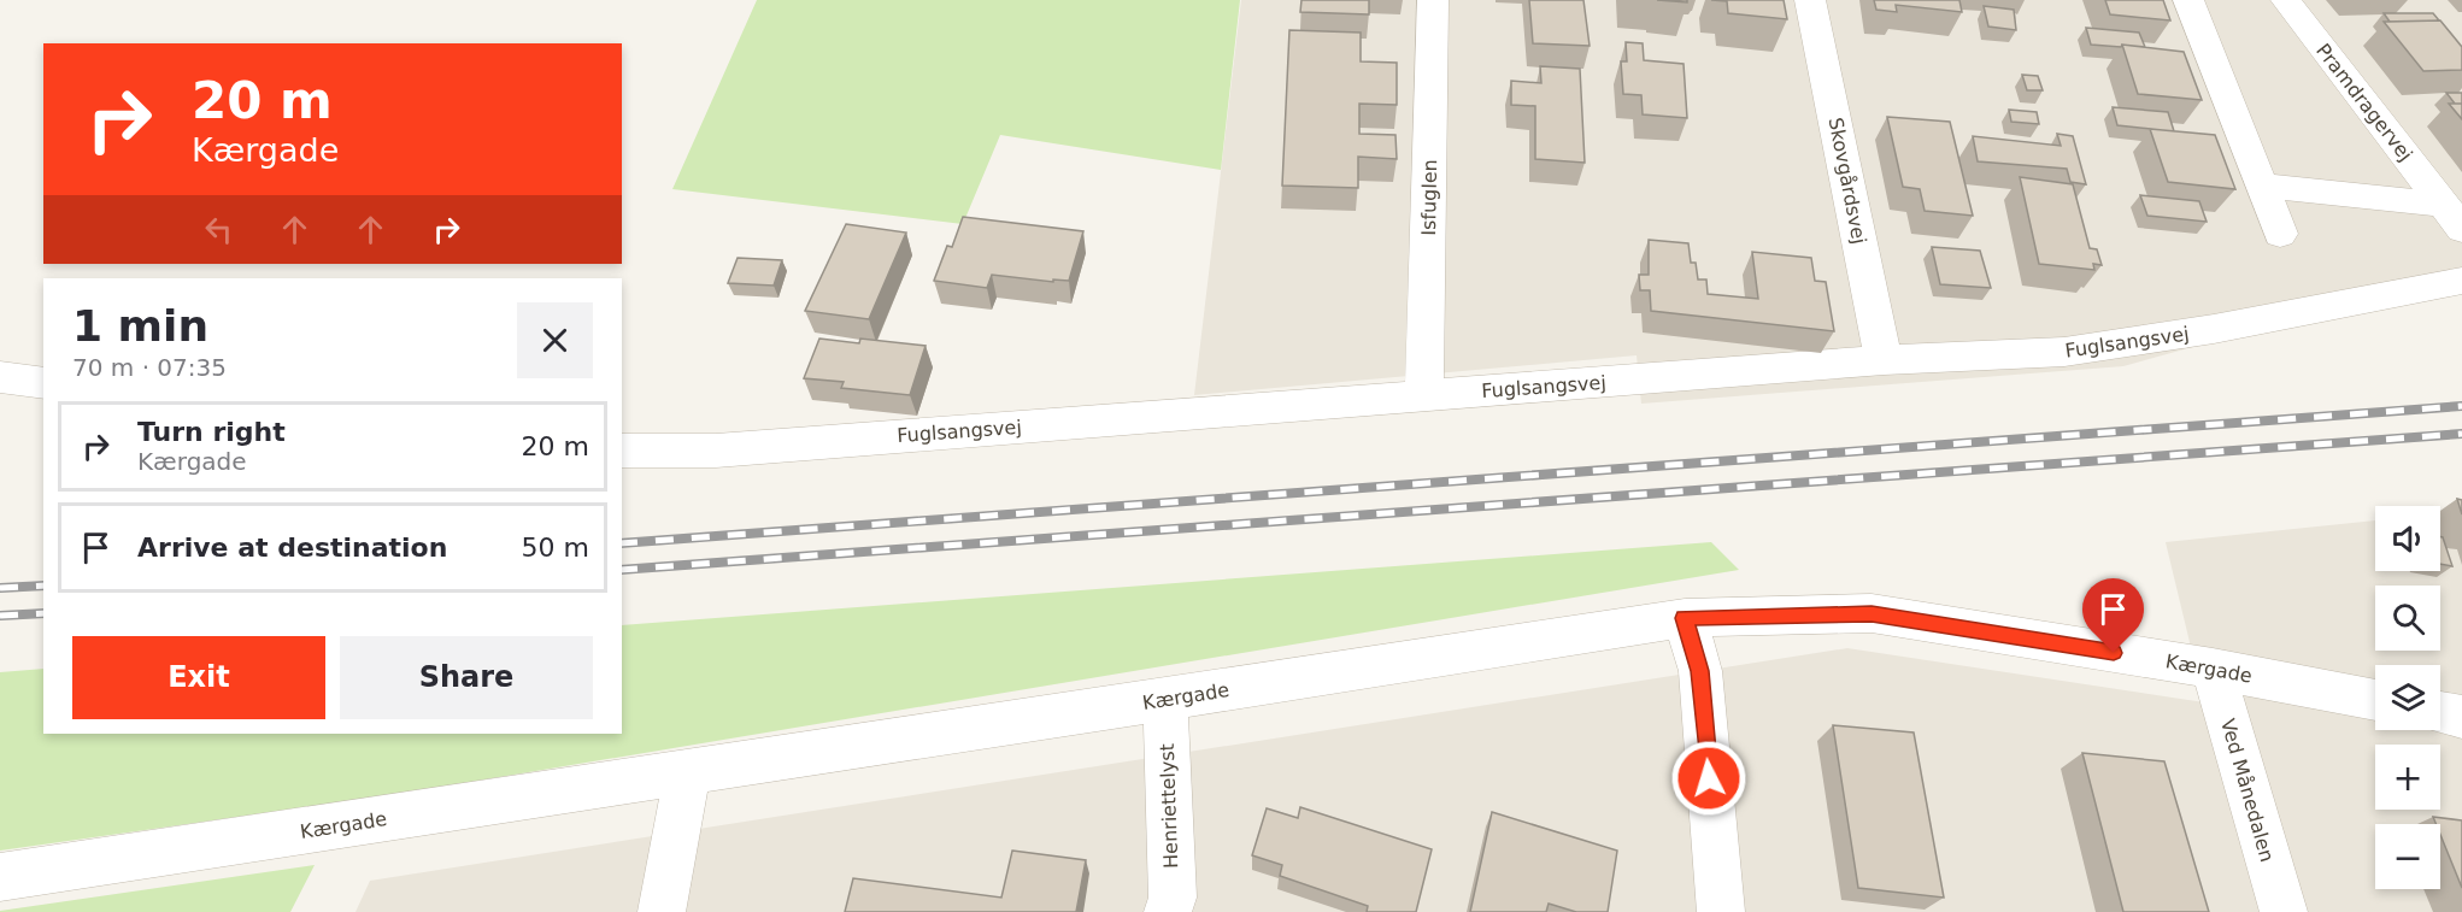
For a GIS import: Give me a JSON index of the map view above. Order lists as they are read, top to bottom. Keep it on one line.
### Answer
{"streets":{"street":["Pramdragervej","Skovgårdsvej","Isfuglen","Fuglsangsvej","Kærgade","Ved Månedalen","Henriettelyst"]},"crossings":[["Skovgårdsvej","Fuglsangsvej"],["Isfuglen","Fuglsangsvej"],["Kærgade","Ved Månedalen"],["Kærgade","Henriettelyst"]],"page":{"turn":["20 m","Kærgade"],"heading":["1 min","70 m · 07:35"],"list":[{"name":"Turn right","note":"Kærgade","value":"20 m"},{"name":"Arrive at destination","value":"50 m"}],"map_buttons":["+","−"],"buttons":["Exit","Share"]}}
